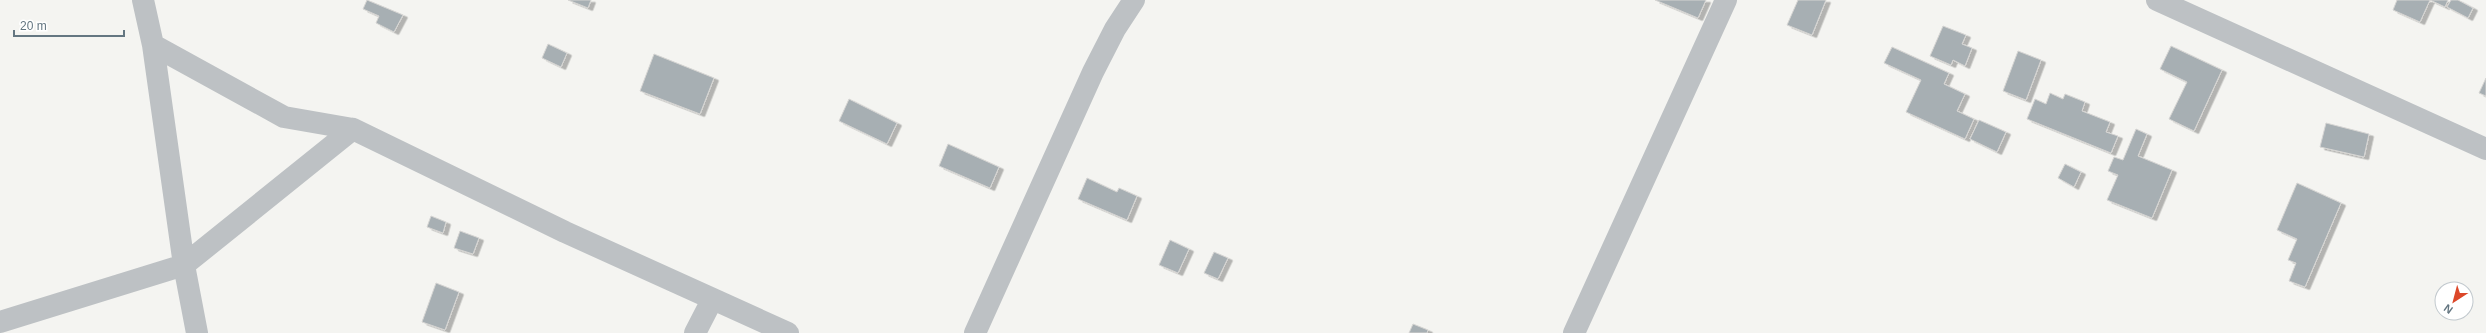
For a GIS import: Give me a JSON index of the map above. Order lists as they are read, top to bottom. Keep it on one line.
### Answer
{"scale_bar":"20 m","north":"bottom left"}
